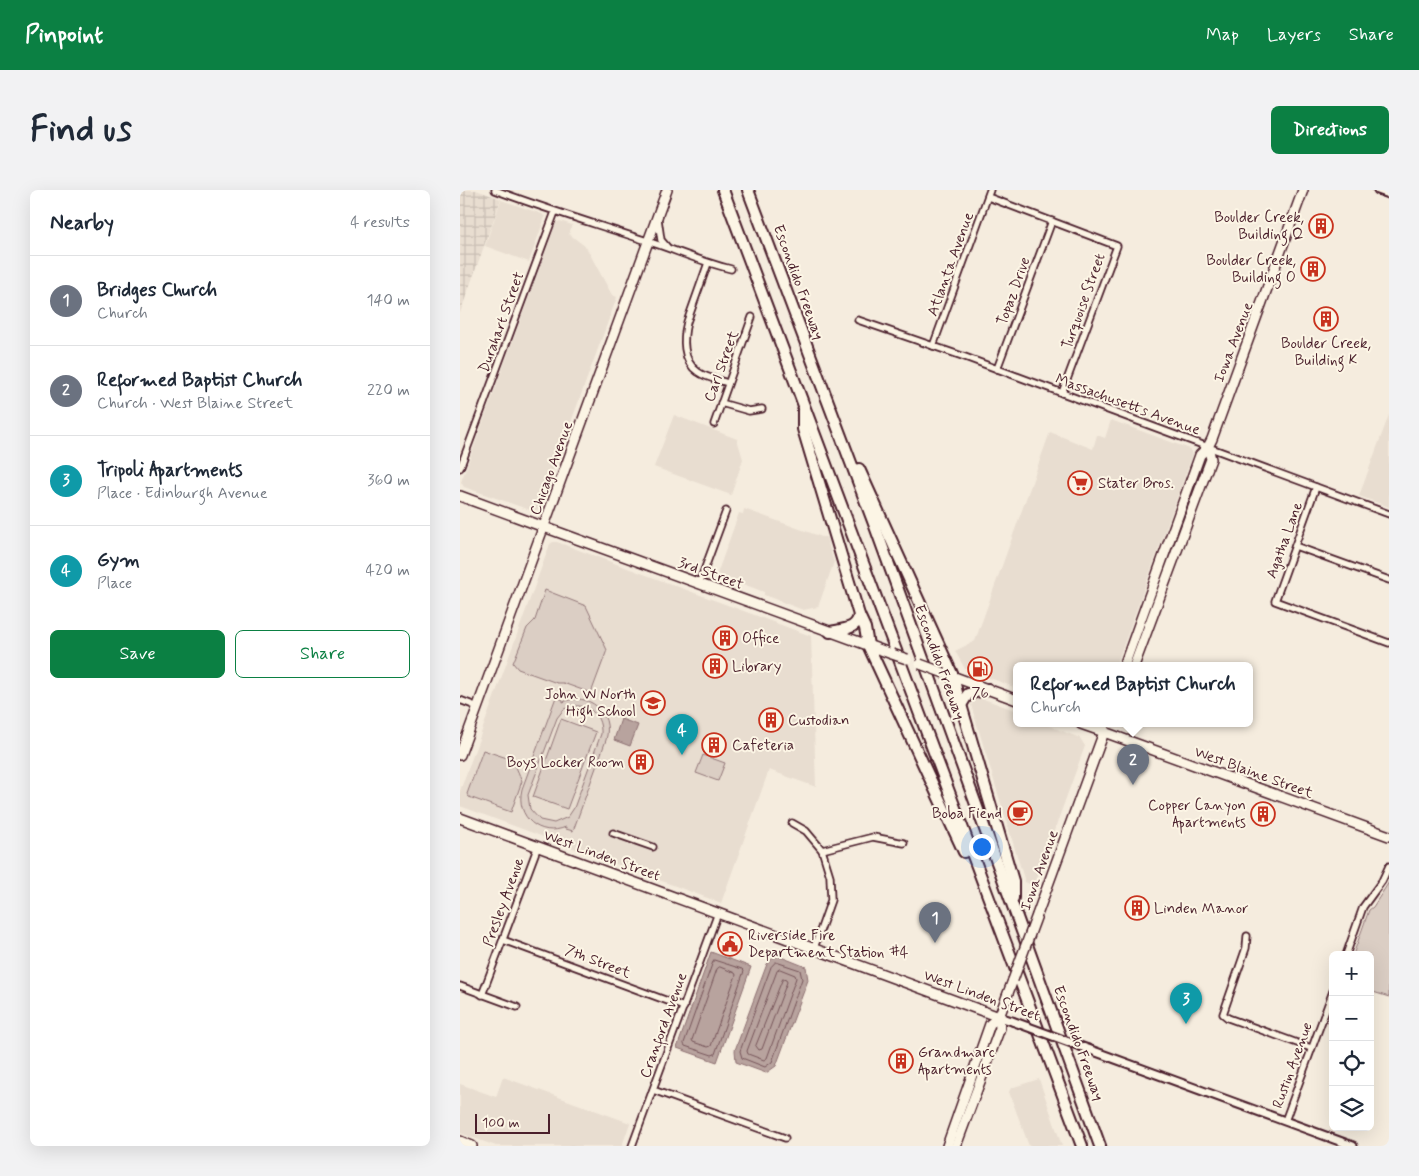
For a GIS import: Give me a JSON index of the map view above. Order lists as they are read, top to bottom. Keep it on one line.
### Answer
{"streets":{"highway":["Escondido Freeway"],"main road":["Iowa Avenue","Chicago Avenue","3rd Street","West Blaine Street","West Linden Street"],"street":["Atlanta Avenue","Topaz Drive","Turquoise Street","Durahart Street","Carl Street","Massachusetts Avenue","Agatha Lane","Presley Avenue","7th Street","Cranford Avenue","Rustin Avenue"]},"crossings":[["Atlanta Avenue","Massachusetts Avenue"],["Topaz Drive","Turquoise Street"],["Topaz Drive","Massachusetts Avenue"],["Turquoise Street","Massachusetts Avenue"],["Iowa Avenue","Massachusetts Avenue"],["Iowa Avenue","West Blaine Street"],["Iowa Avenue","West Linden Street"],["Massachusetts Avenue","Agatha Lane"],["Chicago Avenue","3rd Street"],["West Linden Street","Presley Avenue"],["West Linden Street","Cranford Avenue"],["West Linden Street","Rustin Avenue"],["Presley Avenue","7th Street"],["7th Street","Cranford Avenue"]],"places":{"building":["Boulder Creek, Building Q","Boulder Creek, Building O","Boulder Creek, Building K","Office","Library","Custodian","Cafeteria","Boys Locker Room","Copper Canyon Apartments","Linden Manor","Grandmarc Apartments"],"supermarket":["Stater Bros."],"fuel station":["76"],"school or university":["John W North High School"],"cafe":["Boba Fiend"],"public building":["Riverside Fire Department Station #4"]},"scale_bar":"100 m","page":{"header":"Pinpoint","nav":["Map","Layers","Share"],"buttons":["Directions",["Save","Share"]],"title":"Find us","heading":["Nearby","4 results"],"list":[{"mark":"1","name":"Bridges Church","note":"Church","value":"140 m"},{"mark":"2","name":"Reformed Baptist Church","note":"Church · West Blaine Street","value":"220 m"},{"mark":"3","name":"Tripoli Apartments","note":"Place · Edinburgh Avenue","value":"360 m"},{"mark":"4","name":"Gym","note":"Place","value":"420 m"}],"popup":["Reformed Baptist Church","Church"],"pins":["4","2","1","3"],"map_buttons":["+","−"],"scale":"100 m"}}
